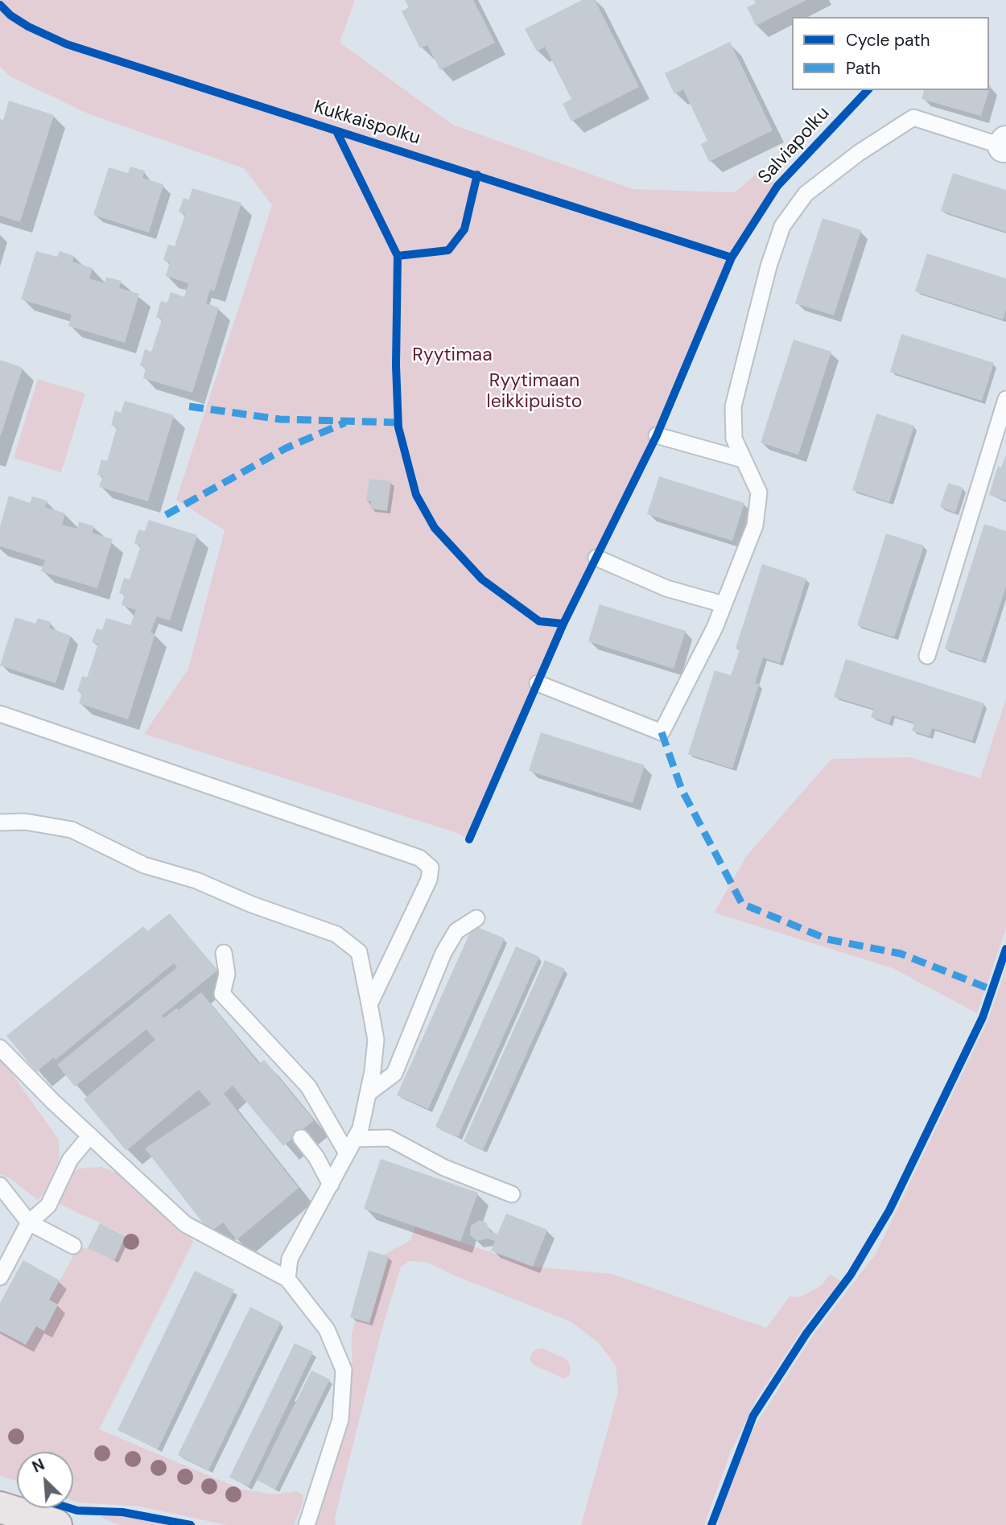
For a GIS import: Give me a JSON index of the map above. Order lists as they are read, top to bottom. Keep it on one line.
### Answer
{"streets":{"cycle path":["Kukkaispolku","Salviapolku"]},"parks":["Ryytimaa","Ryytimaan leikkipuisto"],"legend":["Cycle path","Path"],"north":"top left"}
